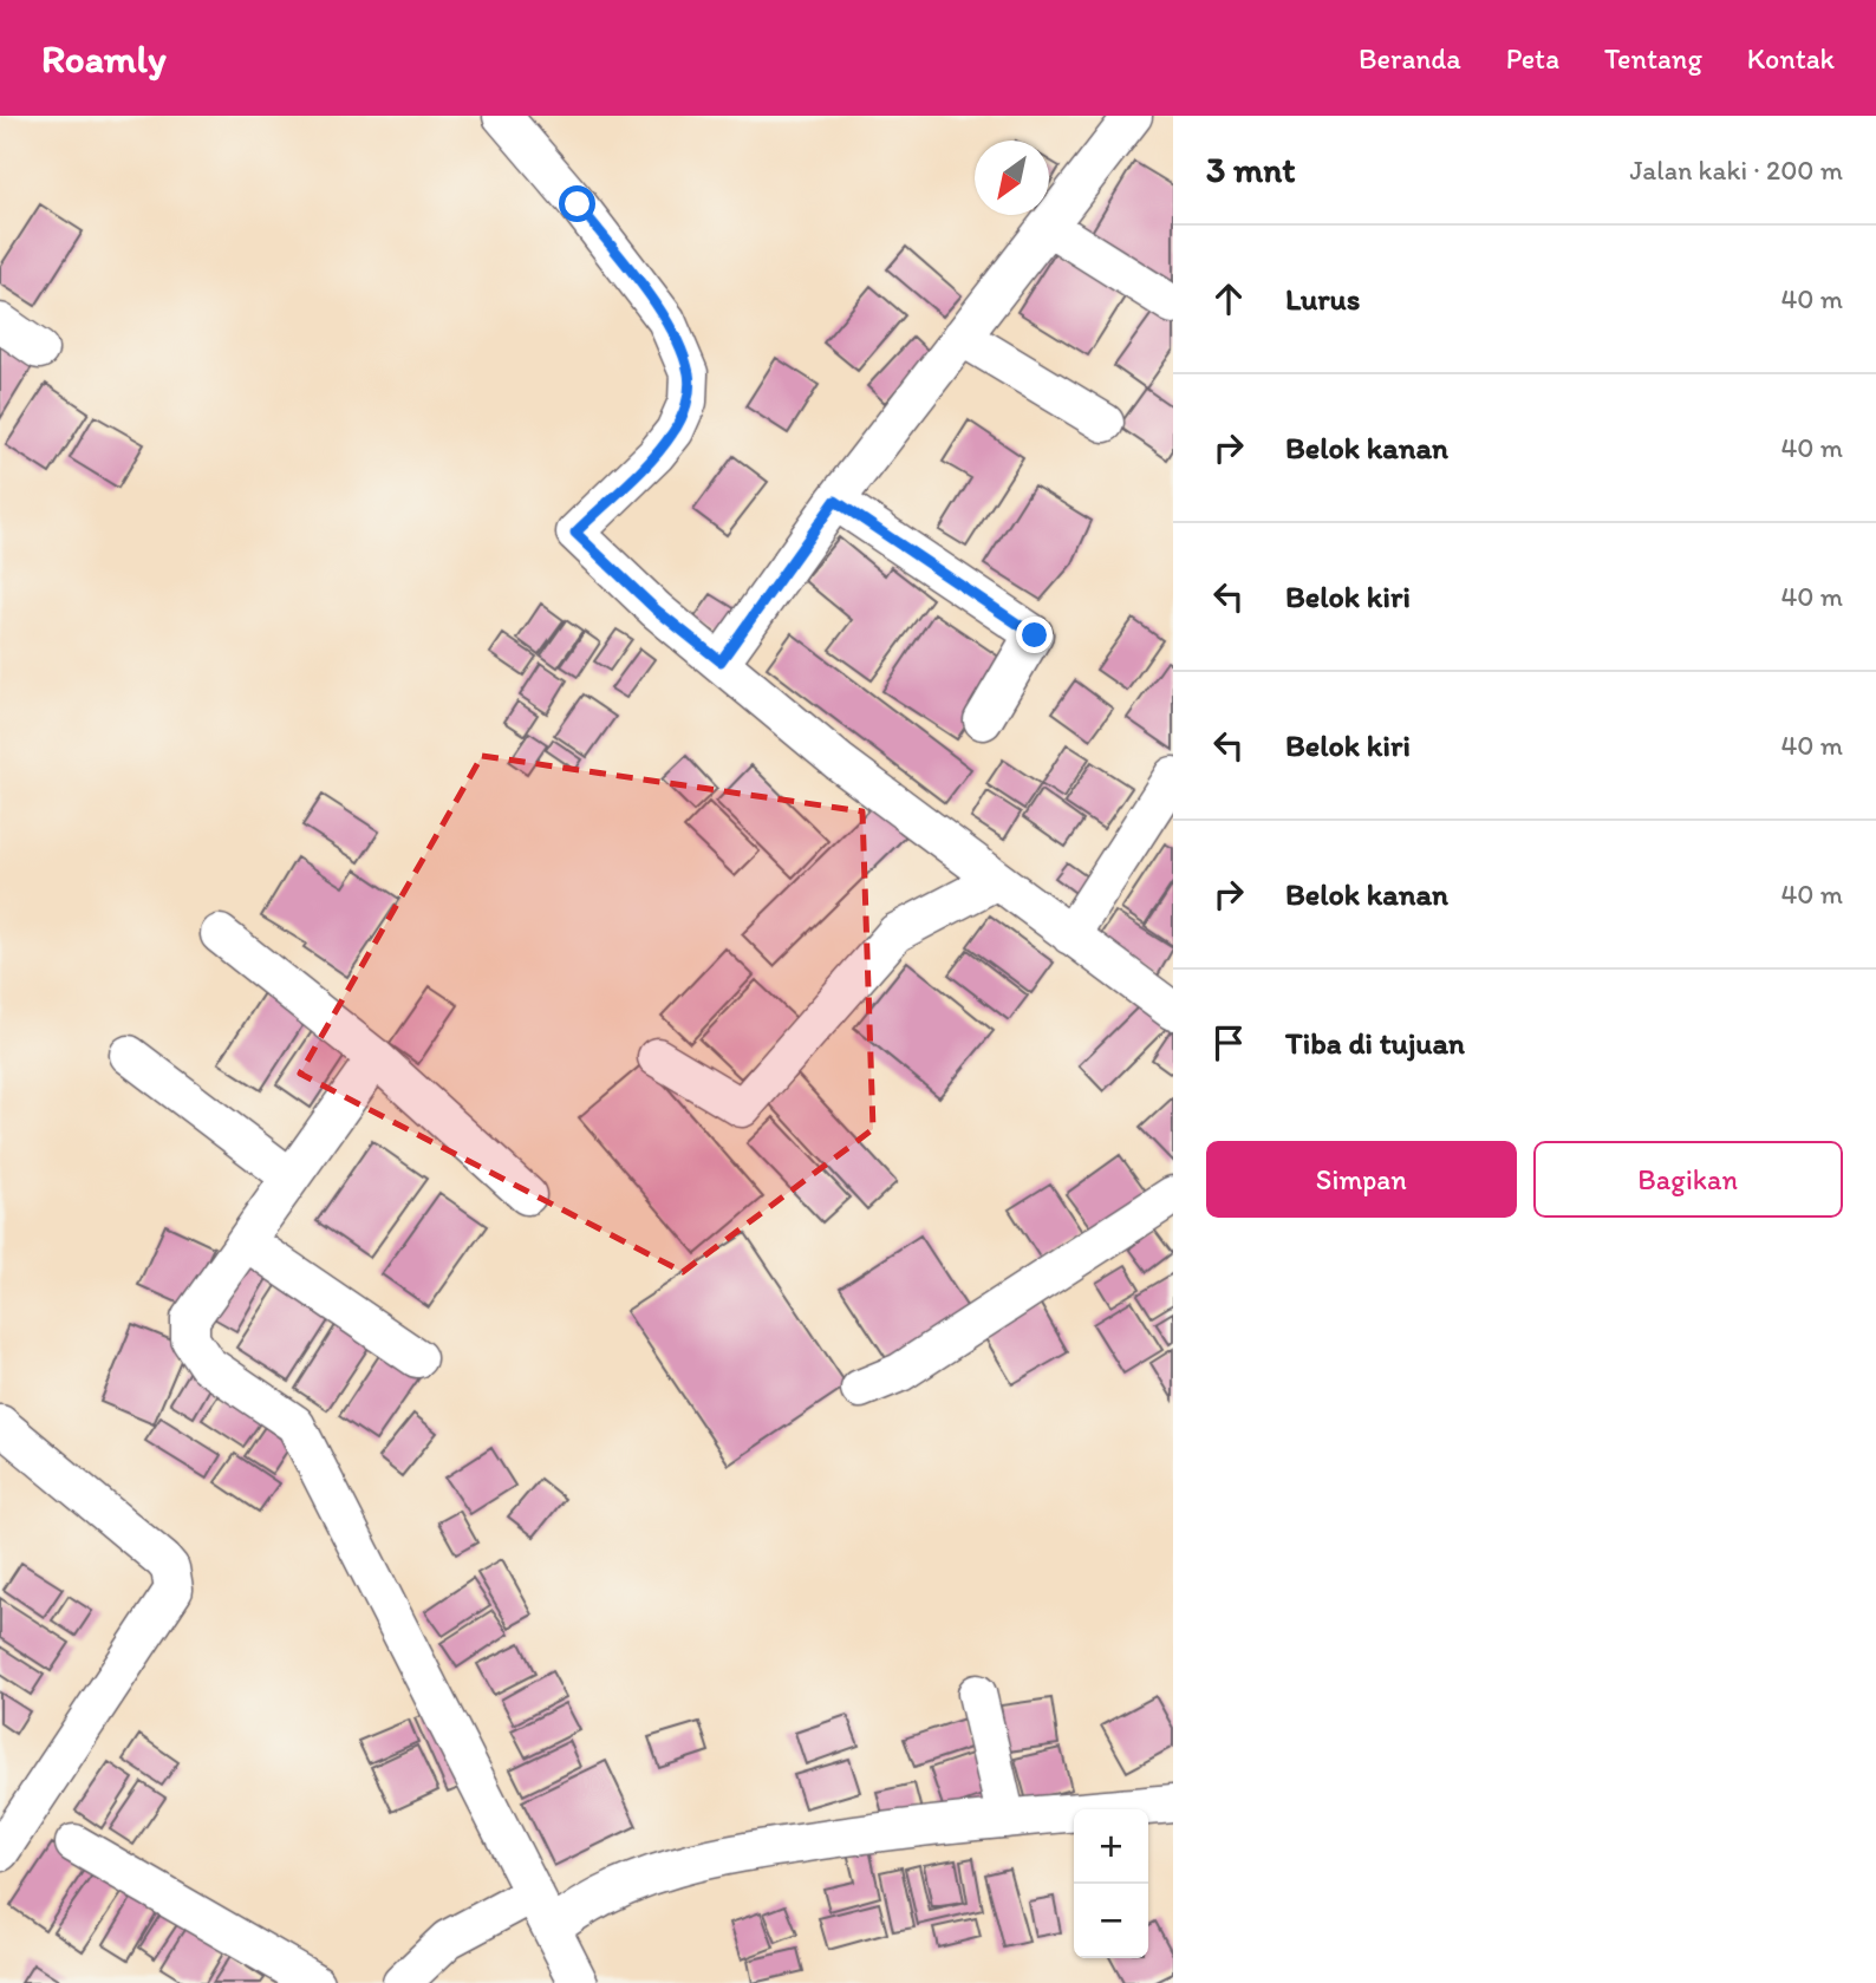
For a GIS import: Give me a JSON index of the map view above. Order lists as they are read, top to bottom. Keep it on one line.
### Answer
{"north":"bottom left","page":{"header":"Roamly","nav":["Beranda","Peta","Tentang","Kontak"],"heading":["3 mnt","Jalan kaki · 200 m"],"list":[["Lurus","40 m"],["Belok kanan","40 m"],["Belok kiri","40 m"],["Belok kiri","40 m"],["Belok kanan","40 m"],"Tiba di tujuan"],"buttons":["Simpan","Bagikan"],"map_buttons":["+","−"]}}
